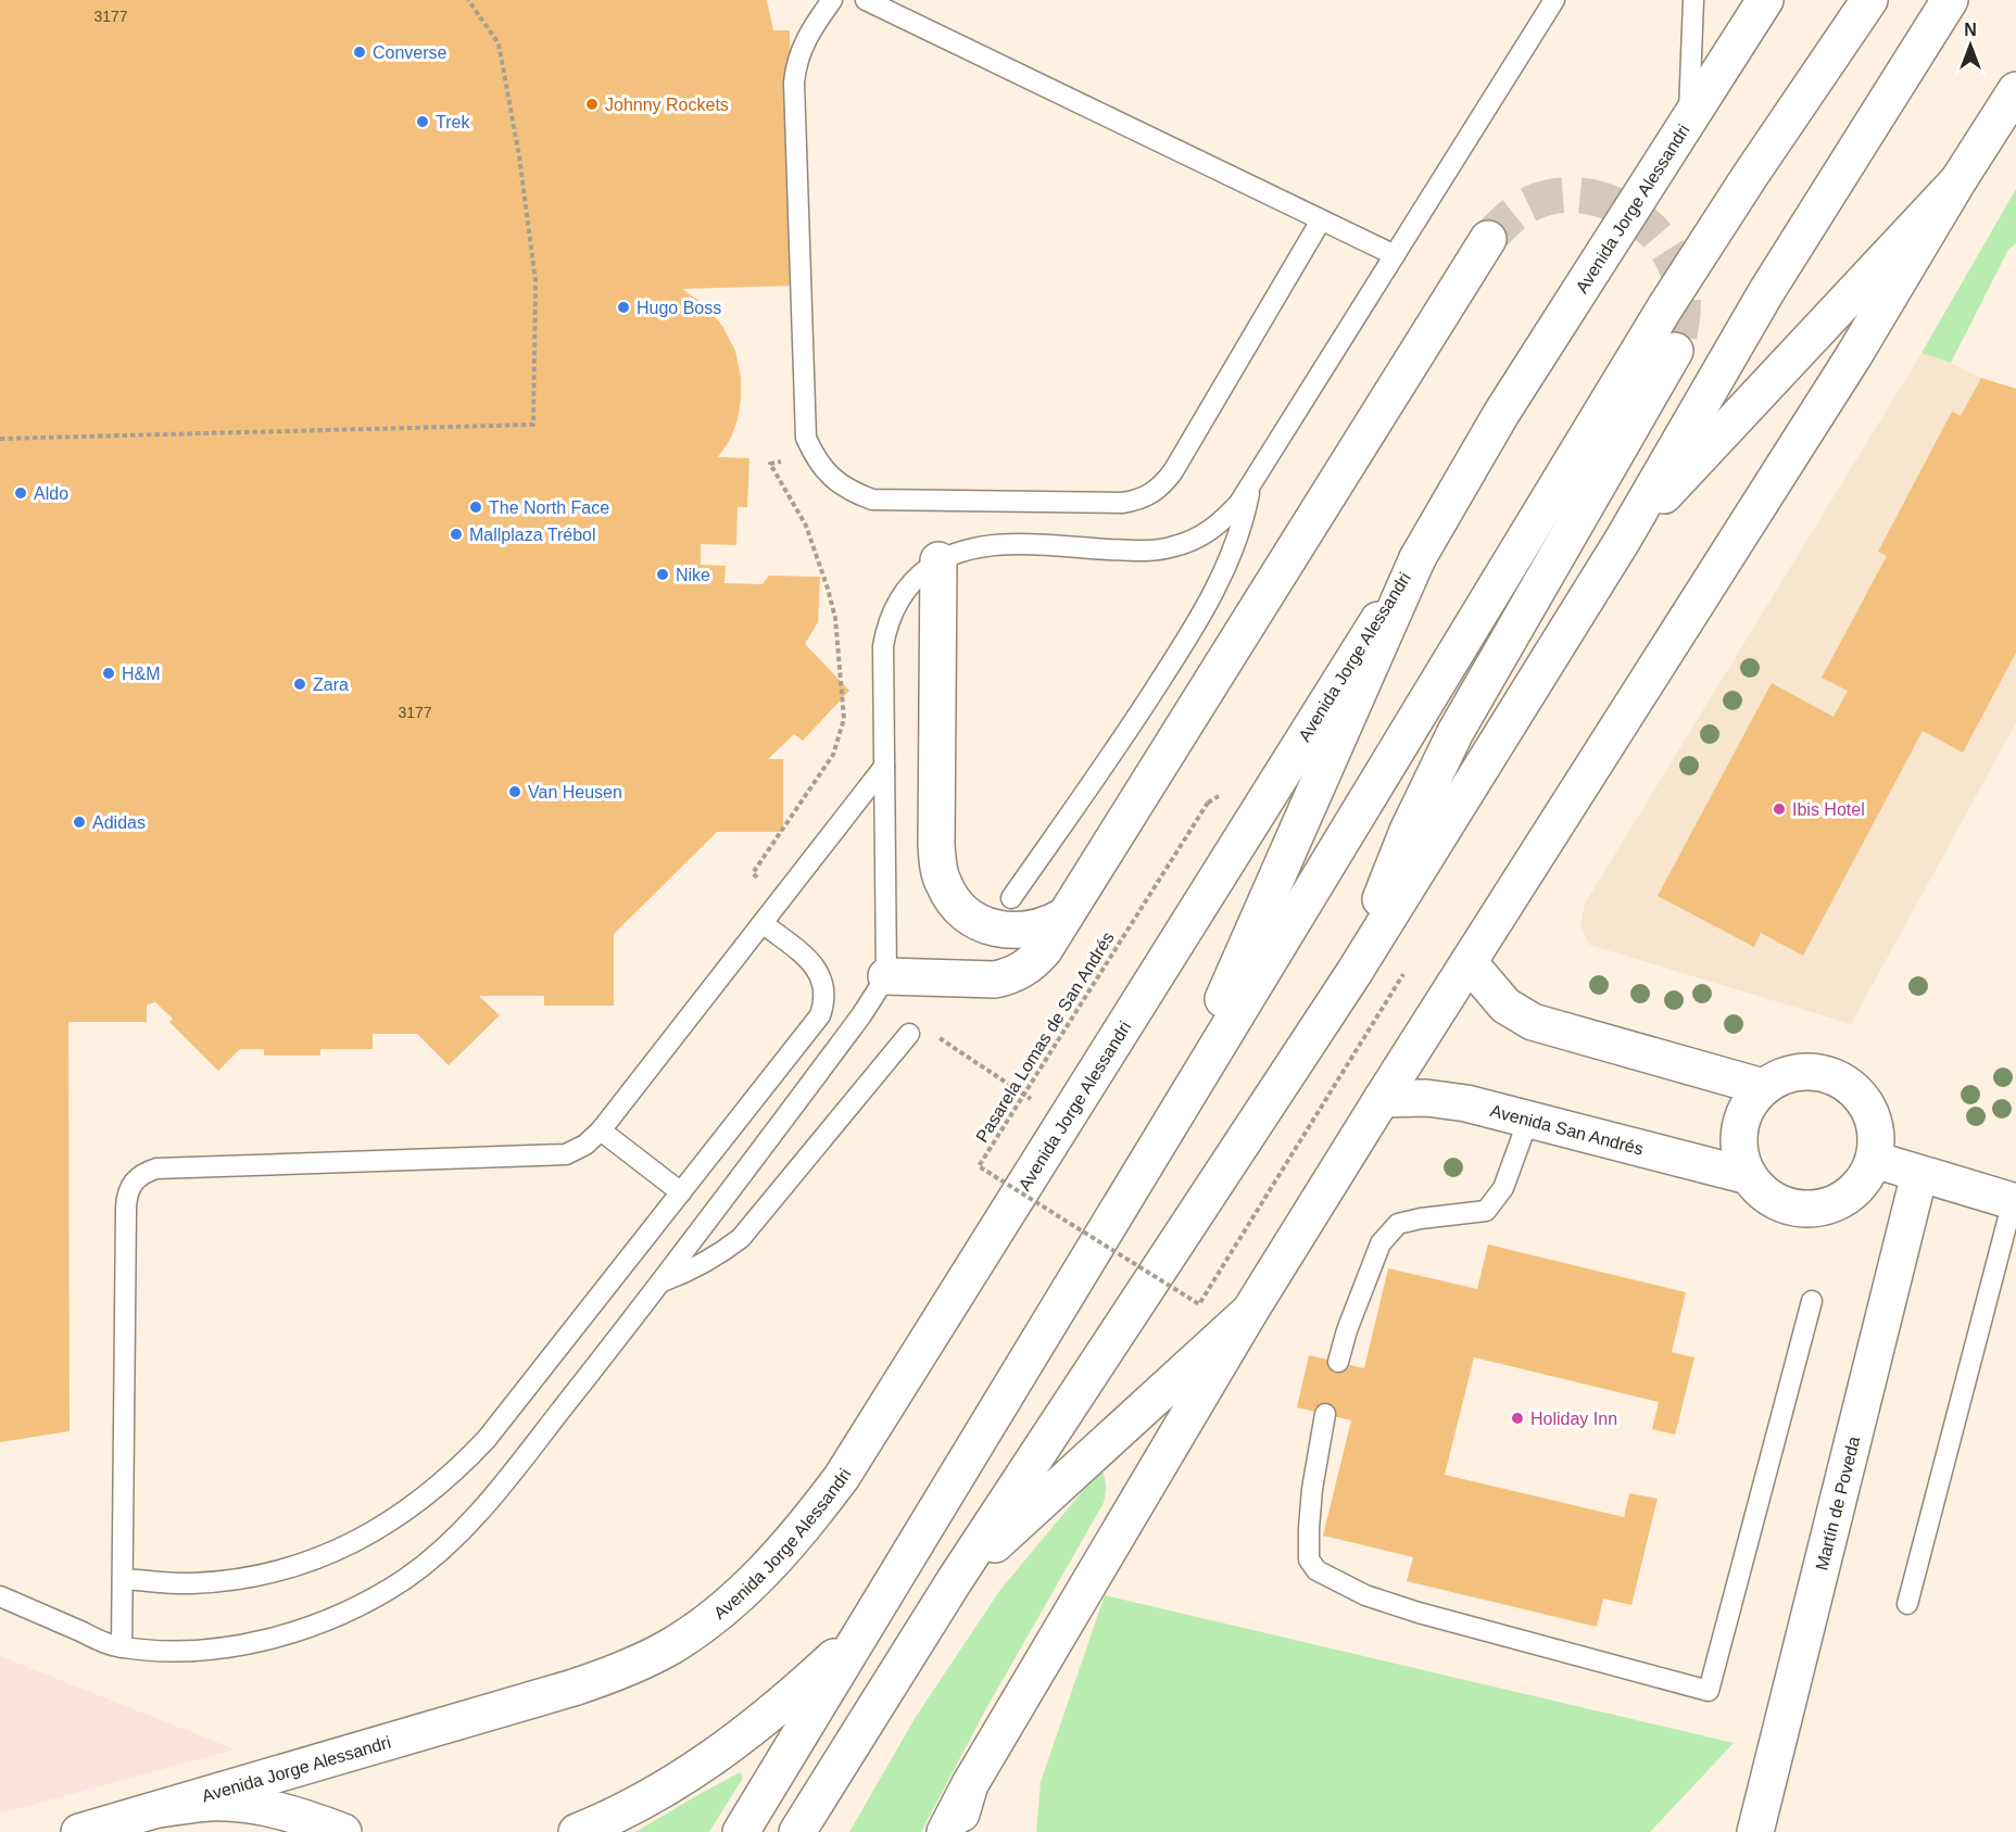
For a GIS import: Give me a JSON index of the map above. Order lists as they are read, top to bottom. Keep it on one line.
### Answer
{"streets":{"main road":["Avenida Jorge Alessandri","Avenida San Andrés","Martín de Poveda"],"path":["Pasarela Lomas de San Andrés"]},"places":["Converse","Johnny Rockets","Trek","Hugo Boss","Aldo","The North Face","Mallplaza Trébol","Nike","H&M","Zara","Van Heusen","Ibis Hotel","Adidas","Holiday Inn"],"house_numbers":["3177","3177"],"north":"top"}
